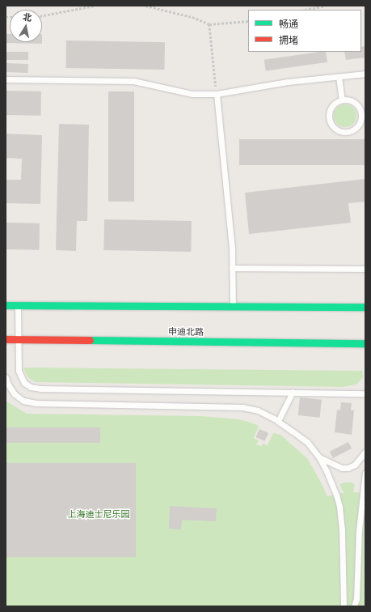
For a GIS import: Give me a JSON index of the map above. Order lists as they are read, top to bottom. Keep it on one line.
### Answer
{"streets":{"street":["申迪北路"]},"parks":["上海迪士尼乐园"],"legend":["畅通","拥堵"],"north":"top"}
